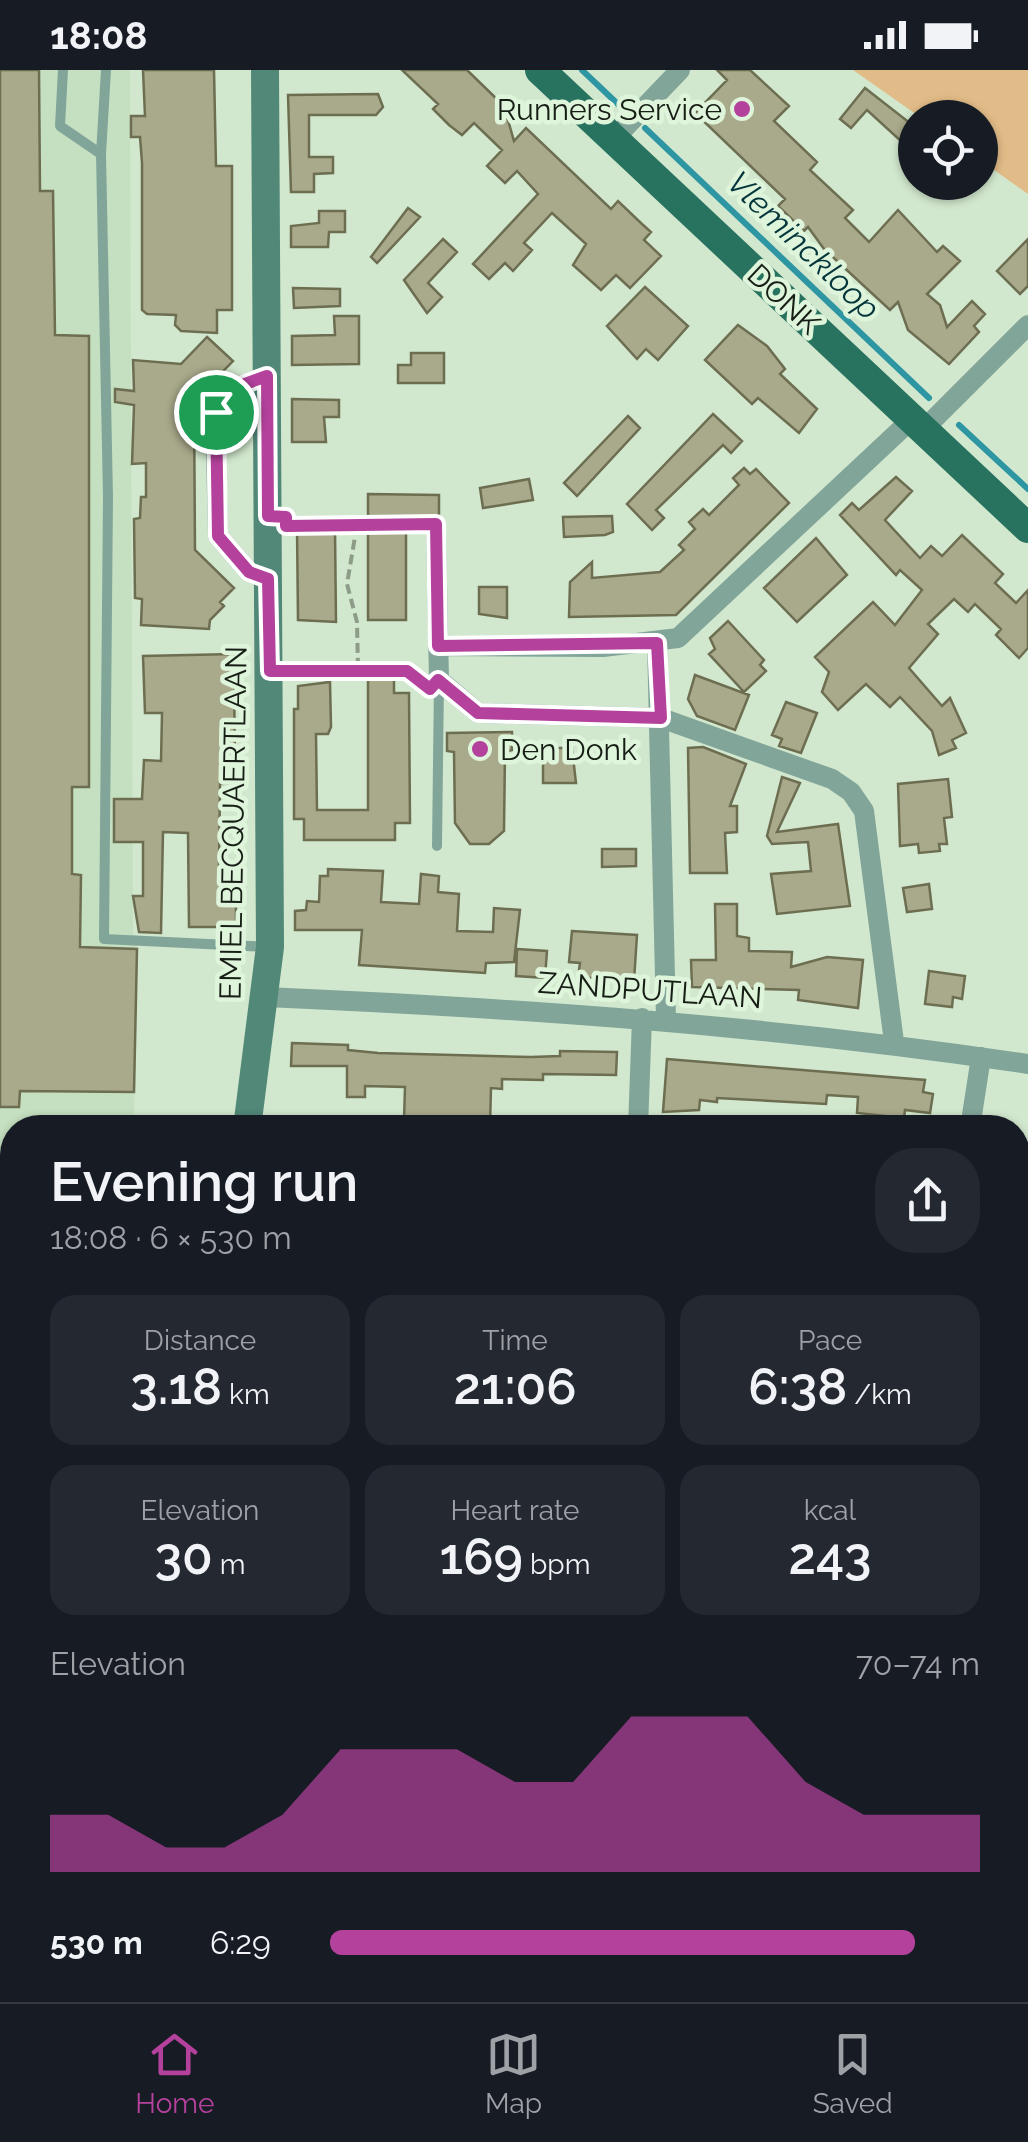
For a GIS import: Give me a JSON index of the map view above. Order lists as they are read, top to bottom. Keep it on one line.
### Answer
{"streets":{"main road":["DONK"],"street":["EMIEL BECQUAERTLAAN","ZANDPUTLAAN"]},"crossings":[["EMIEL BECQUAERTLAAN","ZANDPUTLAAN"]],"water":["Vleminckloop"],"places":["Runners Service","Den Donk"],"page":{"status":"18:08","heading":["Evening run","18:08 · 6 × 530 m"],"stats":[["Distance","3.18 km"],["Time","21:06"],["Pace","6:38 /km"],["Elevation","30 m"],["Heart rate","169 bpm"],["kcal","243"]],"chart":["Elevation","70–74 m"],"list":[{"name":"530 m","note":"6:29"}],"tabs":["Home","Map","Saved"]}}
